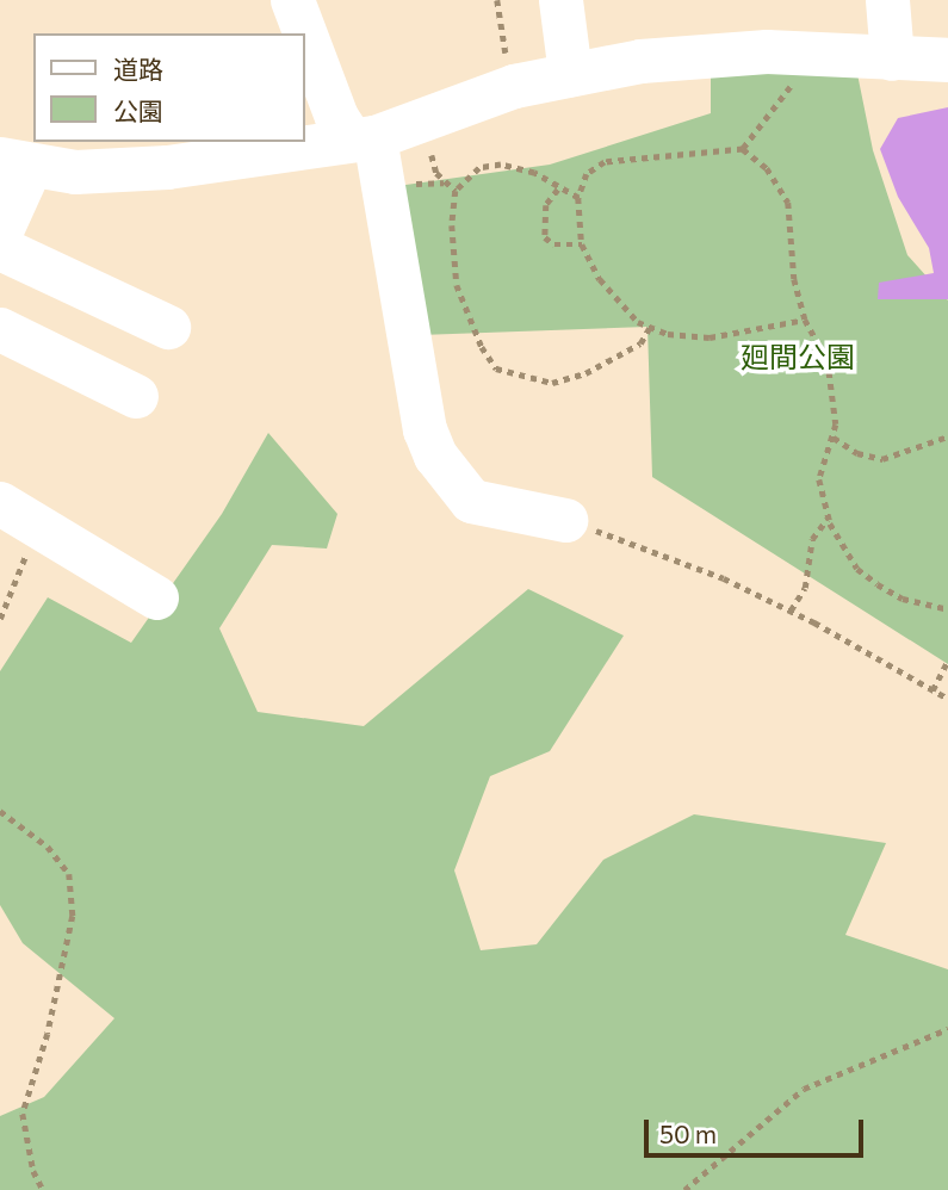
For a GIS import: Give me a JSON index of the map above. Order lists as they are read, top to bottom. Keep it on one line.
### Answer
{"parks":["廻間公園"],"legend":["道路","公園"],"scale_bar":"50 m"}
